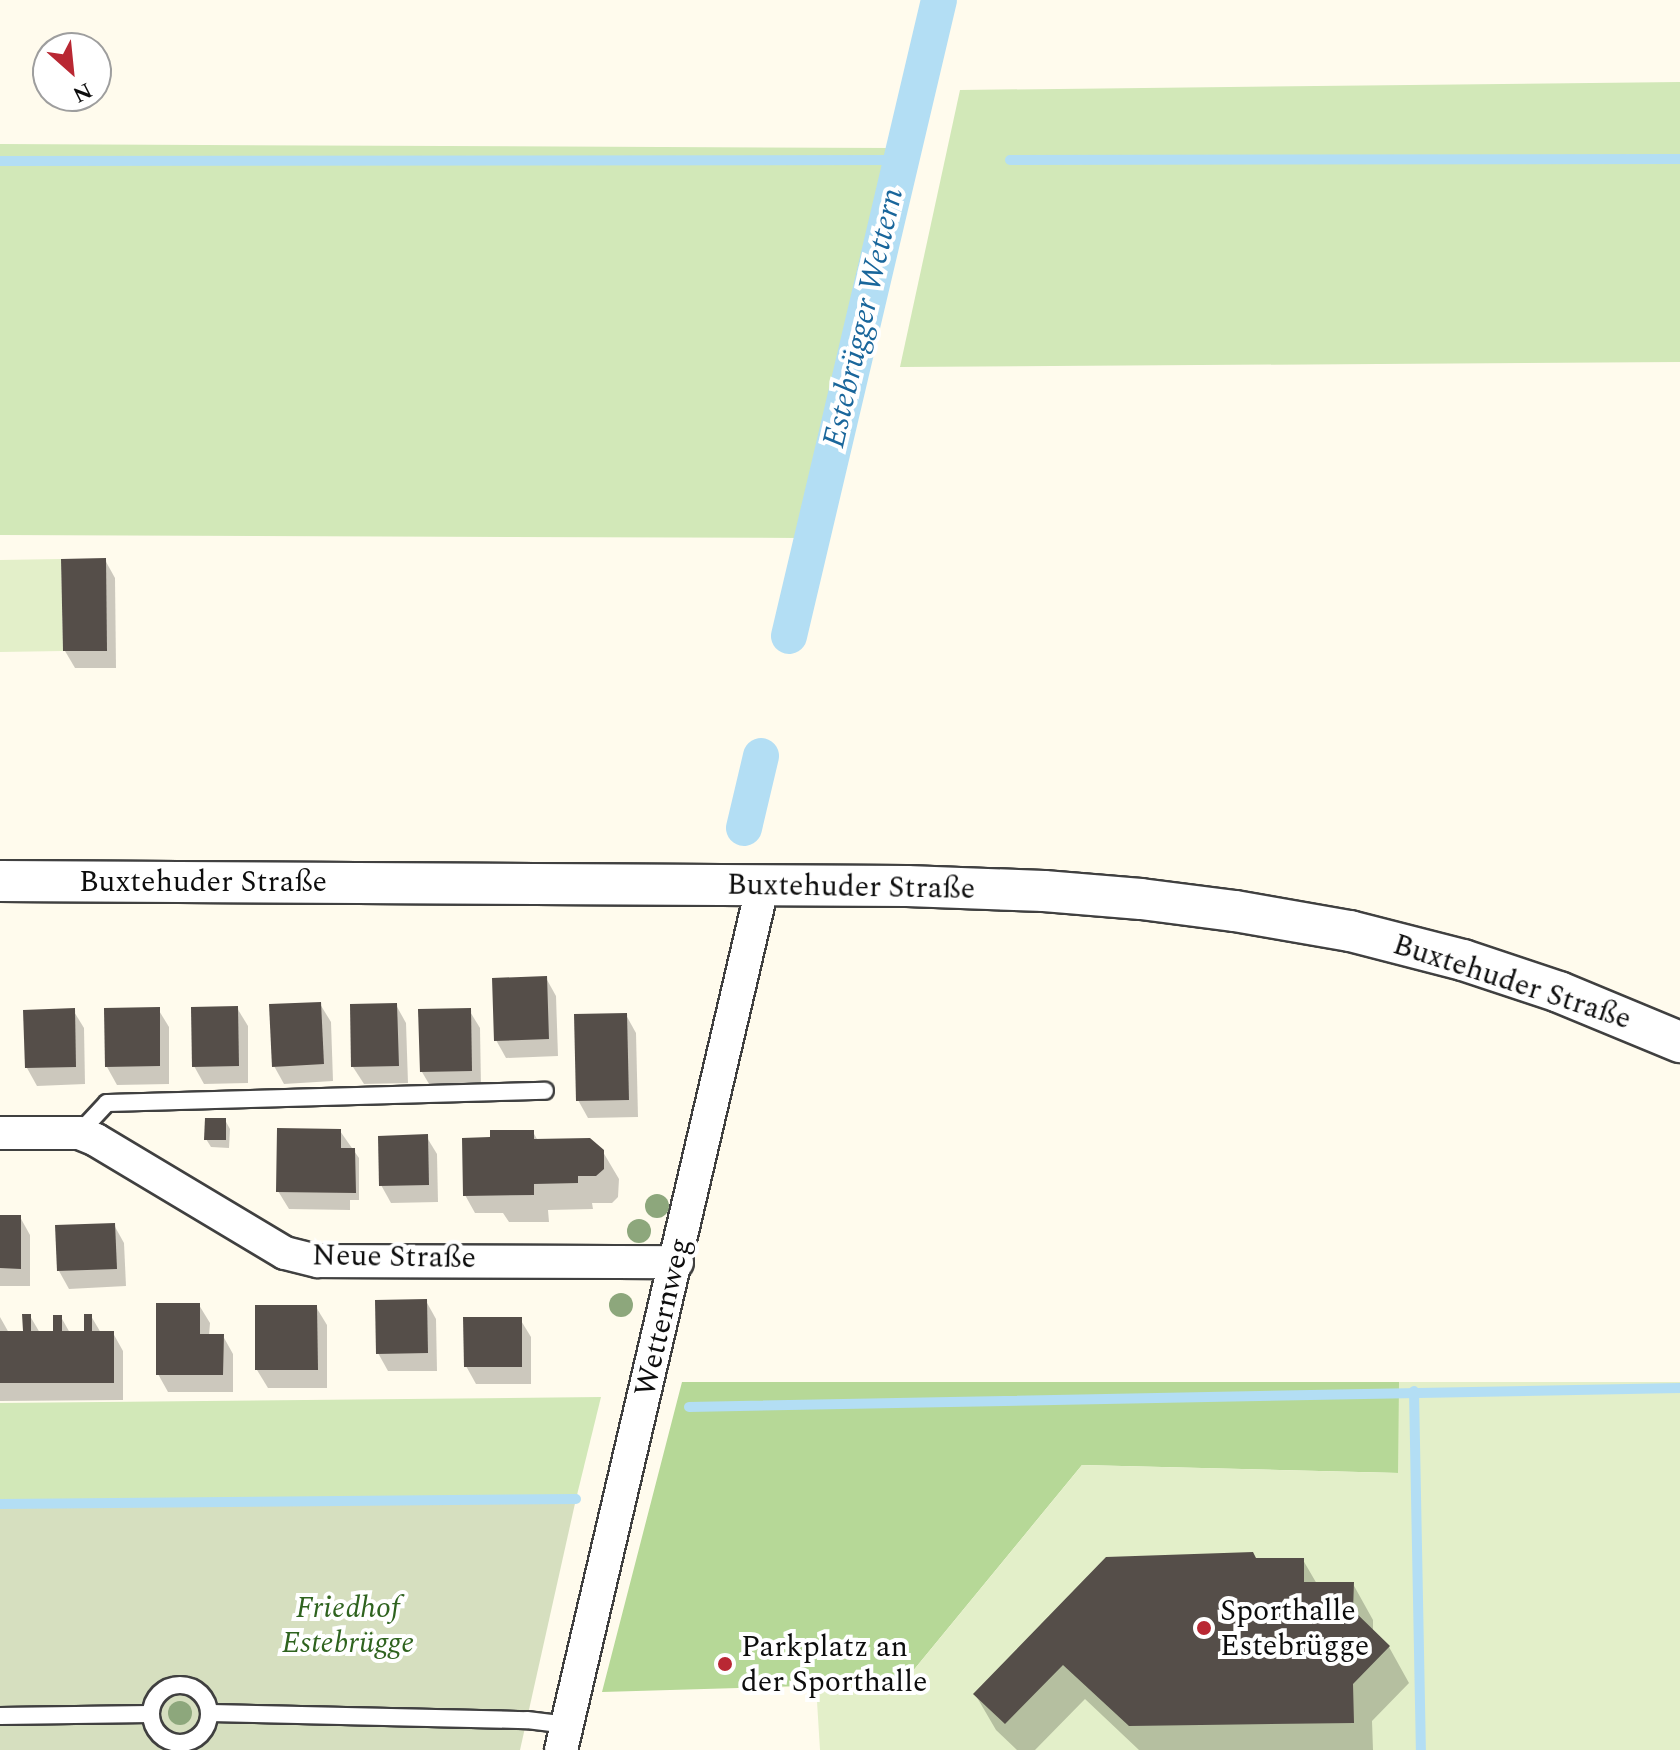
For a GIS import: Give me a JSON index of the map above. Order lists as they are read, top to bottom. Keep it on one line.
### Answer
{"streets":{"street":["Buxtehuder Straße","Neue Straße","Wetternweg"]},"crossings":[["Buxtehuder Straße","Wetternweg"],["Neue Straße","Wetternweg"]],"water":["Estebrügger Wettern"],"parks":["Friedhof Estebrügge"],"places":["Sporthalle Estebrügge","Parkplatz an der Sporthalle"],"north":"bottom right"}
